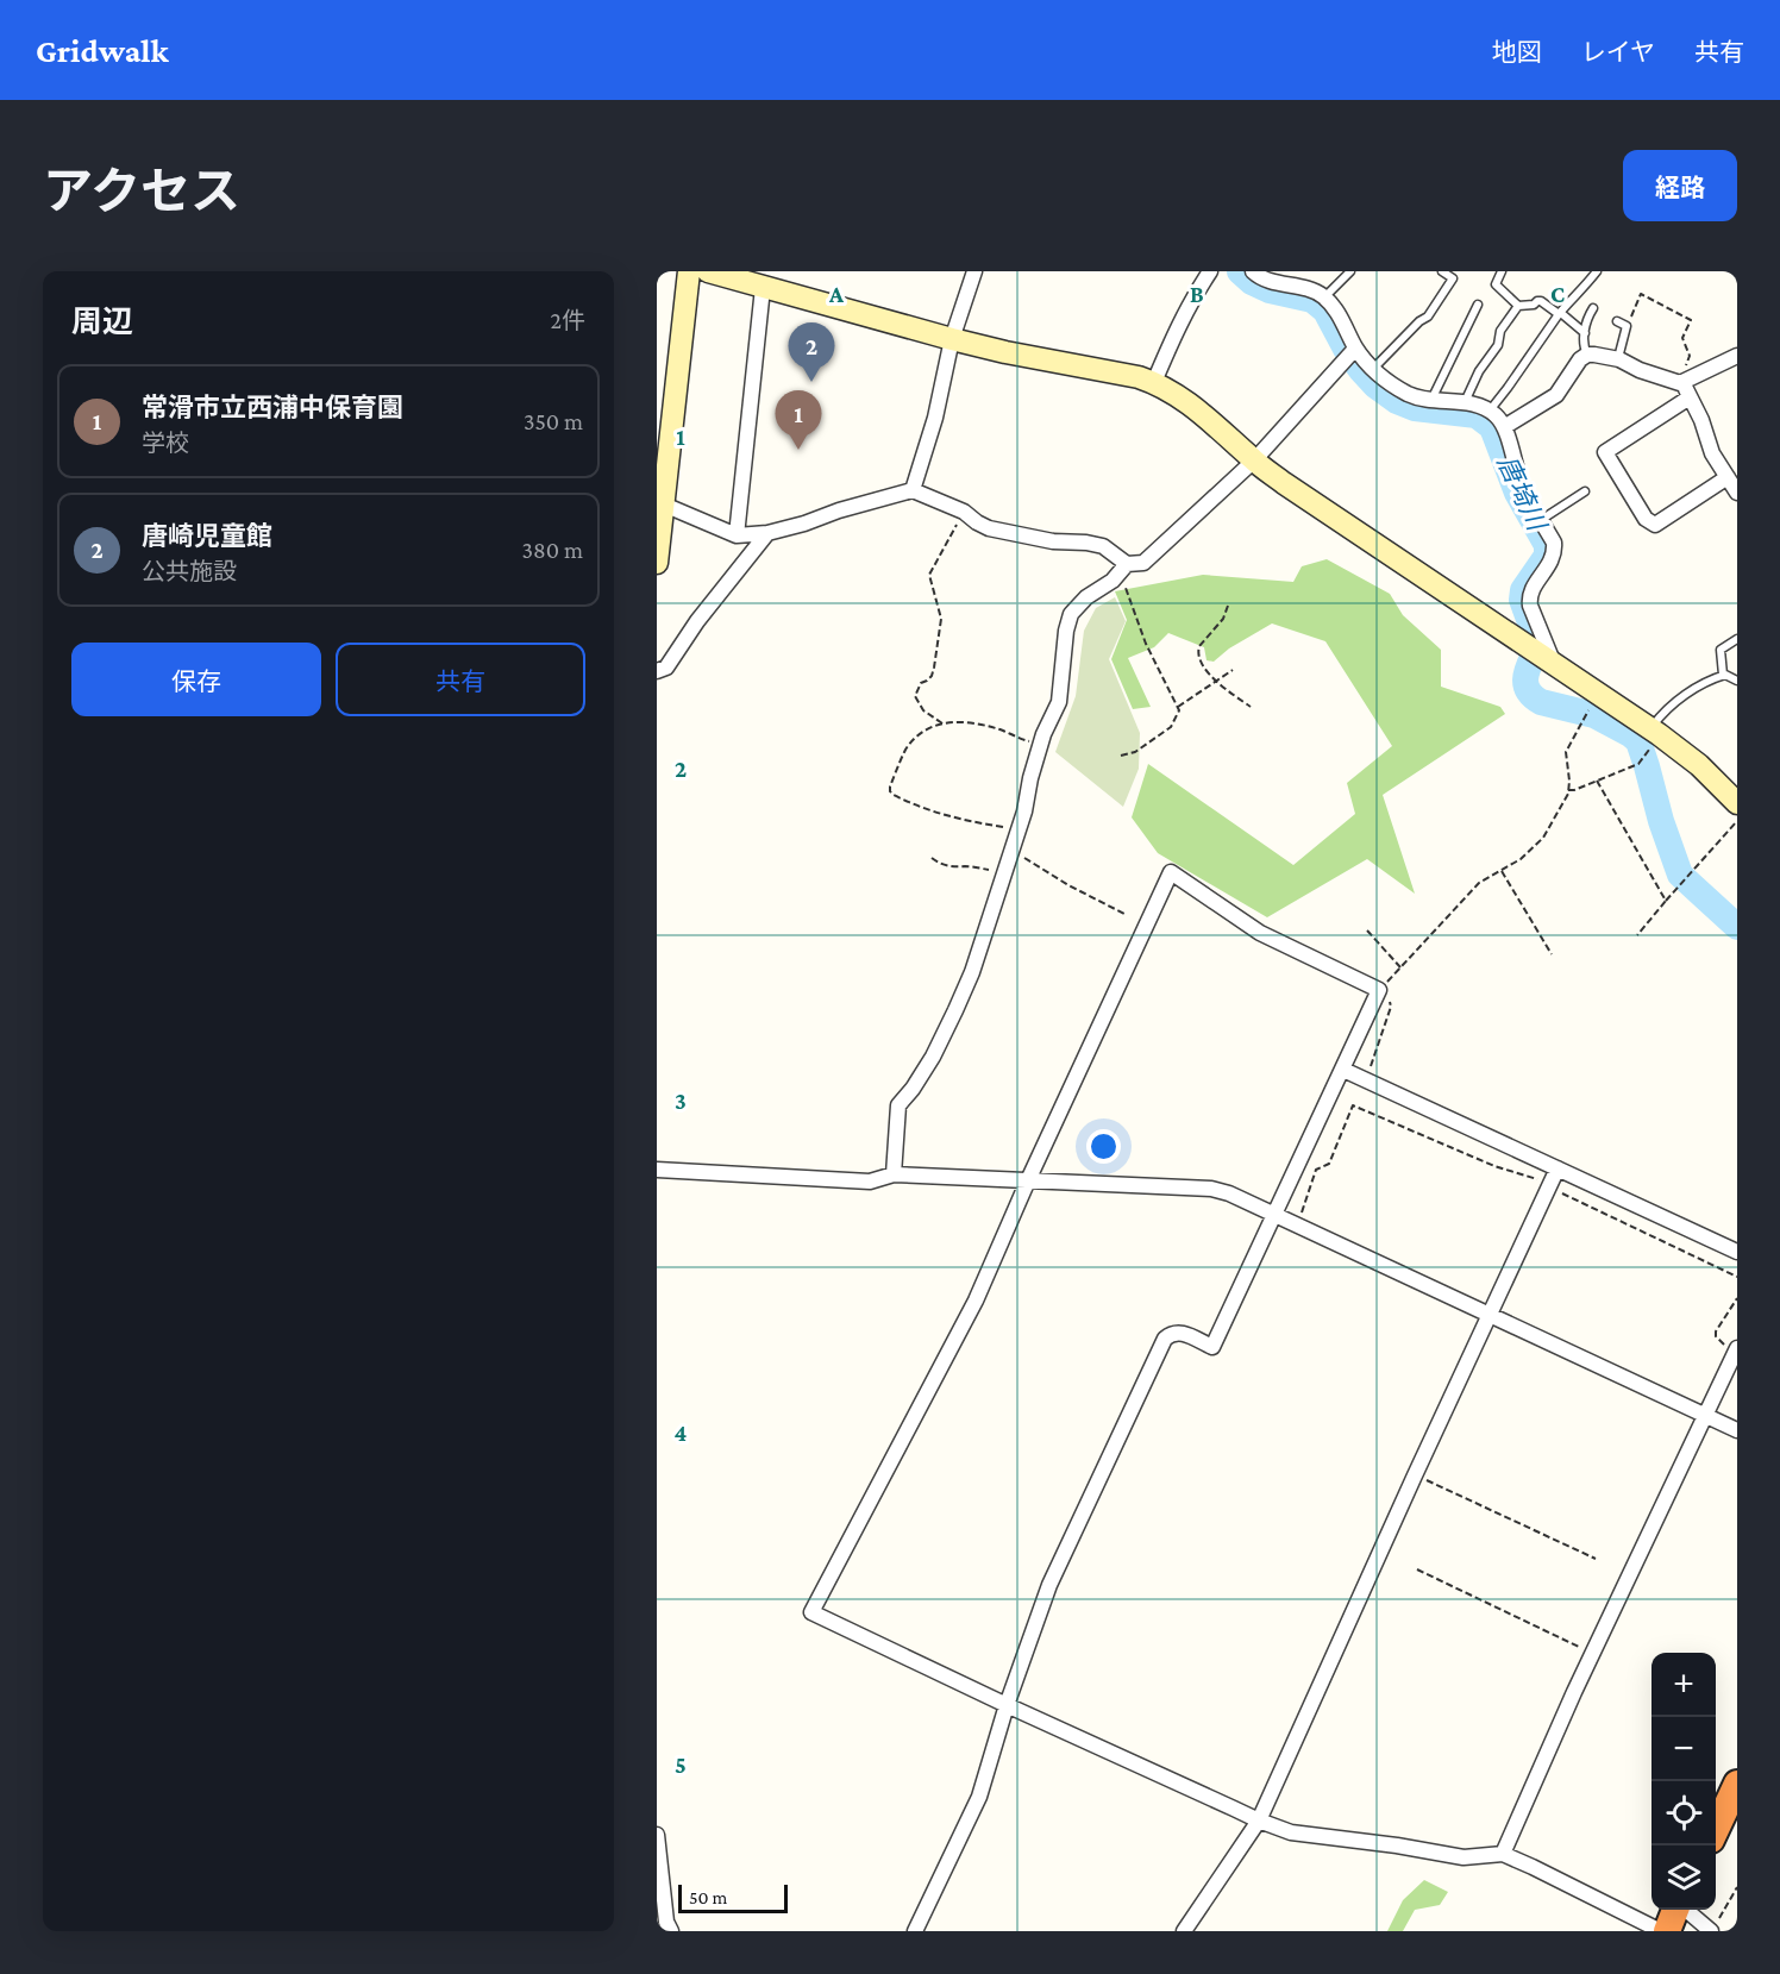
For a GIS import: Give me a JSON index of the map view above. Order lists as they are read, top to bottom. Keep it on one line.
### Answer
{"water":["唐埼川"],"scale_bar":"50 m","page":{"header":"Gridwalk","nav":["地図","レイヤ","共有"],"title":"アクセス","buttons":["経路",["保存","共有"]],"heading":["周辺","2件"],"pins":["2","1"],"list":[{"mark":"1","name":"常滑市立西浦中保育園","note":"学校","value":"350 m"},{"mark":"2","name":"唐崎児童館","note":"公共施設","value":"380 m"}],"map_buttons":["+","−"],"scale":"50 m"},"grid":{"columns":["A","B","C"],"rows":["1","2","3","4","5"]}}
